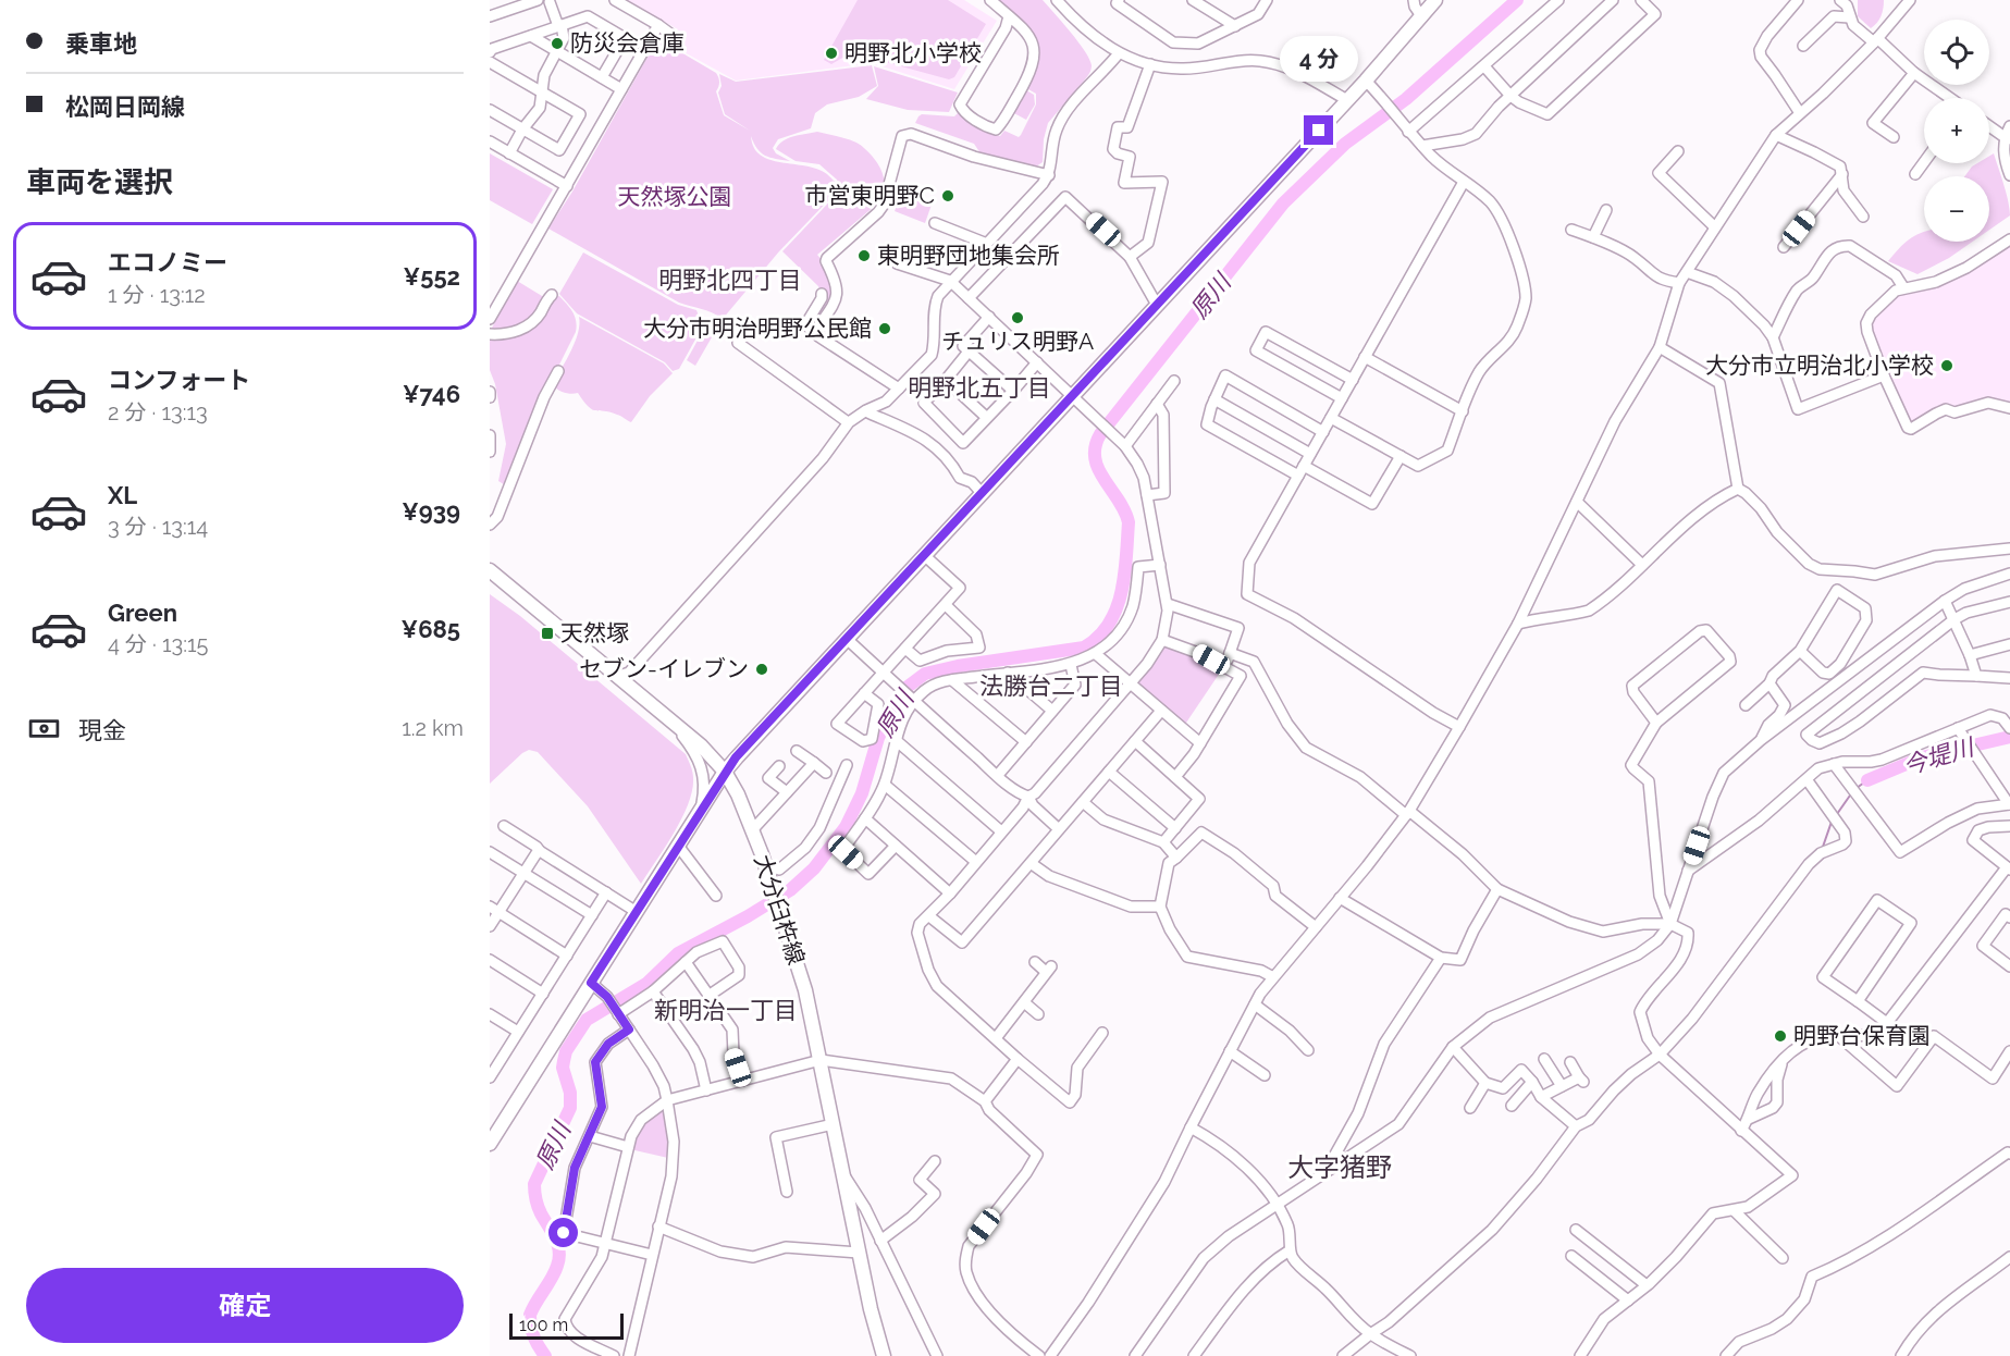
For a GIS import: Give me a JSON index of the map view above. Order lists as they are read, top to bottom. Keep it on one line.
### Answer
{"streets":{"main road":["大分臼杵線"]},"districts":["明野北四丁目","明野北五丁目","法勝台二丁目","新明治一丁目","大字猪野"],"water":["原川","今堤川"],"parks":["天然塚公園"],"places":{"other":["防災会倉庫","明野北小学校","市営東明野C","東明野団地集会所","チュリス明野A","大分市明治明野公民館","大分市立明治北小学校","セブン-イレブン","明野台保育園"],"transit":["天然塚"]},"scale_bar":"100 m","page":{"banner":["乗車地","松岡日岡線"],"map_buttons":["+","−"],"bubble":"4 分","heading":"車両を選択","list":[{"name":"エコノミー","note":"1 分 · 13:12","value":"¥552"},{"name":"コンフォート","note":"2 分 · 13:13","value":"¥746"},{"name":"XL","note":"3 分 · 13:14","value":"¥939"},{"name":"Green","note":"4 分 · 13:15","value":"¥685"}],"pay":["現金","1.2 km"],"buttons":"確定","scale":"100 m"}}
